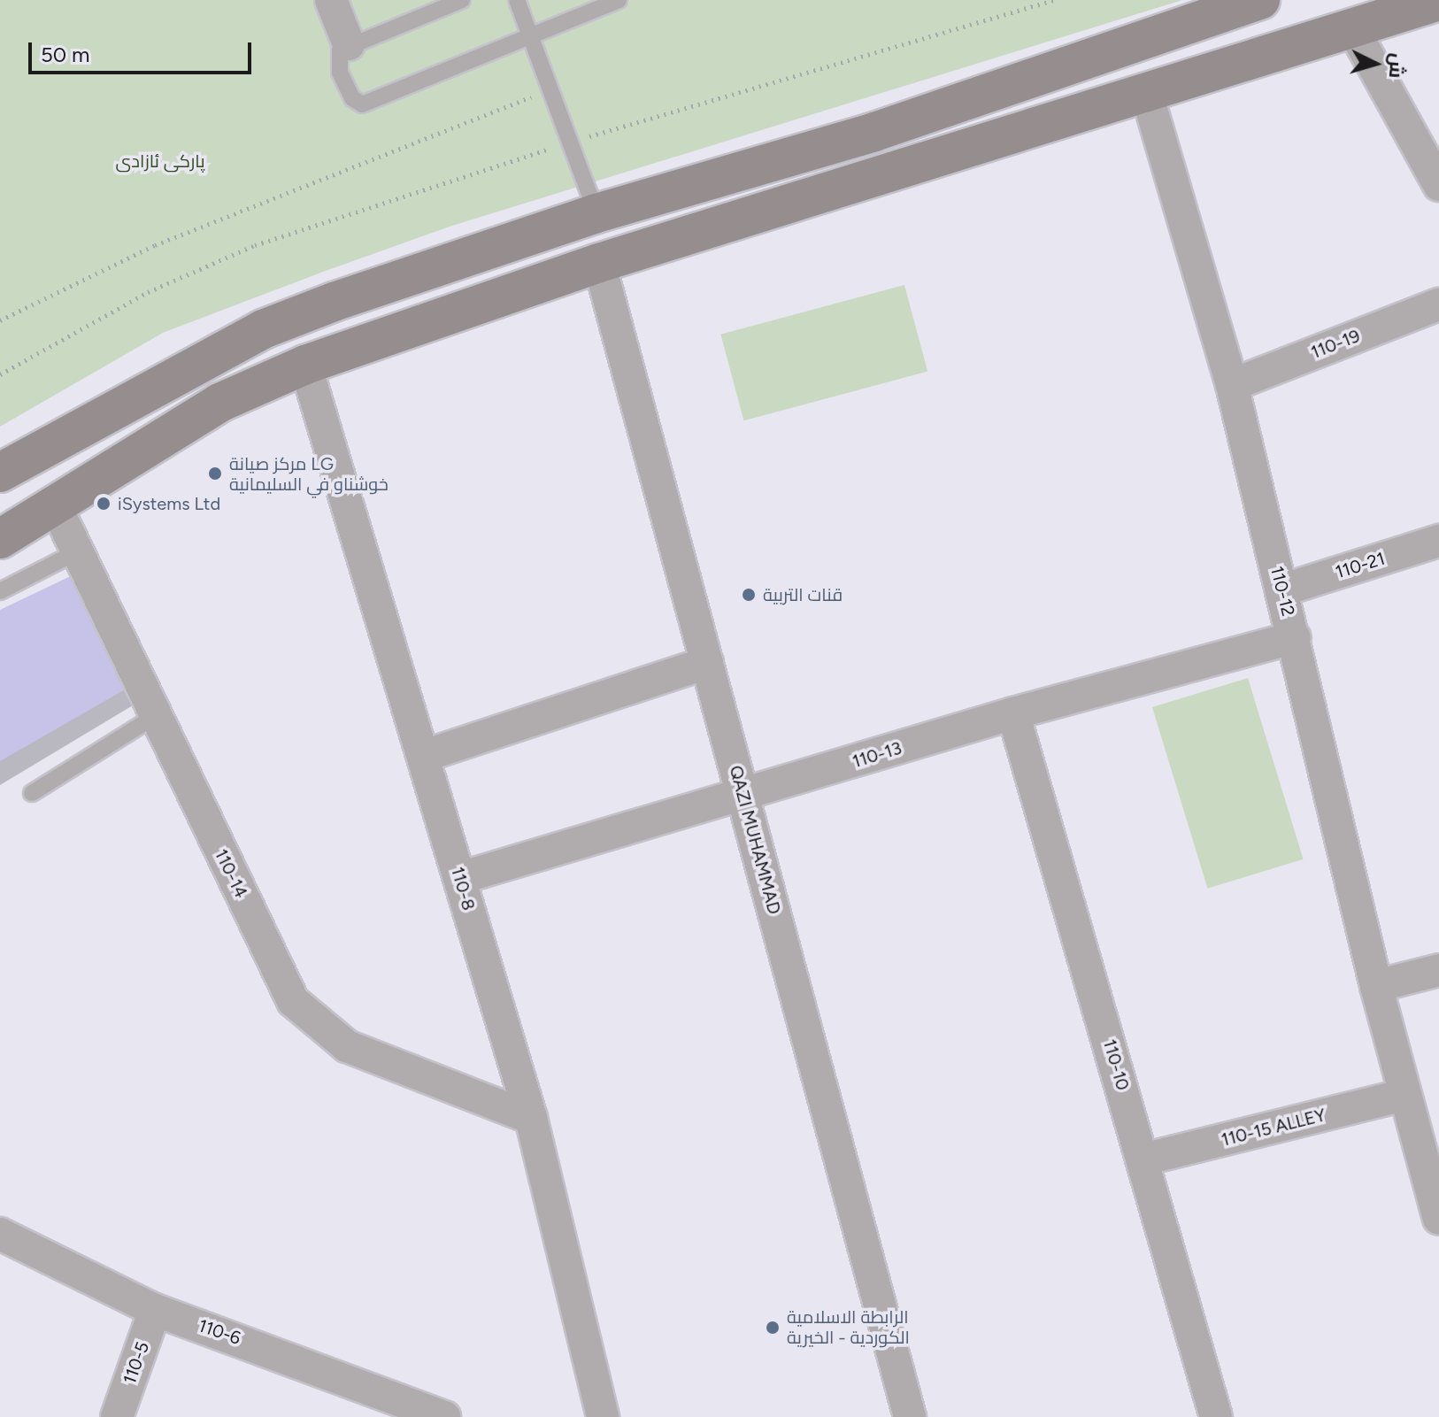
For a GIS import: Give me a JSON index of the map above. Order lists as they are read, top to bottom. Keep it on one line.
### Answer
{"streets":{"street":["110-19","110-21","110-12","110-13","QAZI MUHAMMAD","110-14","110-8","110-10","110-15 ALLEY","110-6","110-5"]},"crossings":[["110-19","110-12"],["110-21","110-12"],["110-12","110-13"],["110-12","110-15 ALLEY"],["110-13","QAZI MUHAMMAD"],["110-13","110-8"],["110-13","110-10"],["110-14","110-8"],["110-10","110-15 ALLEY"],["110-6","110-5"]],"parks":["پارکی ئازادی"],"places":["مركز صيانة LG خوشناو في السليمانية","iSystems Ltd","قنات التربیة","الرابطة الاسلامية الكوردية - الخيرية"],"scale_bar":"50 m","north":"right"}
